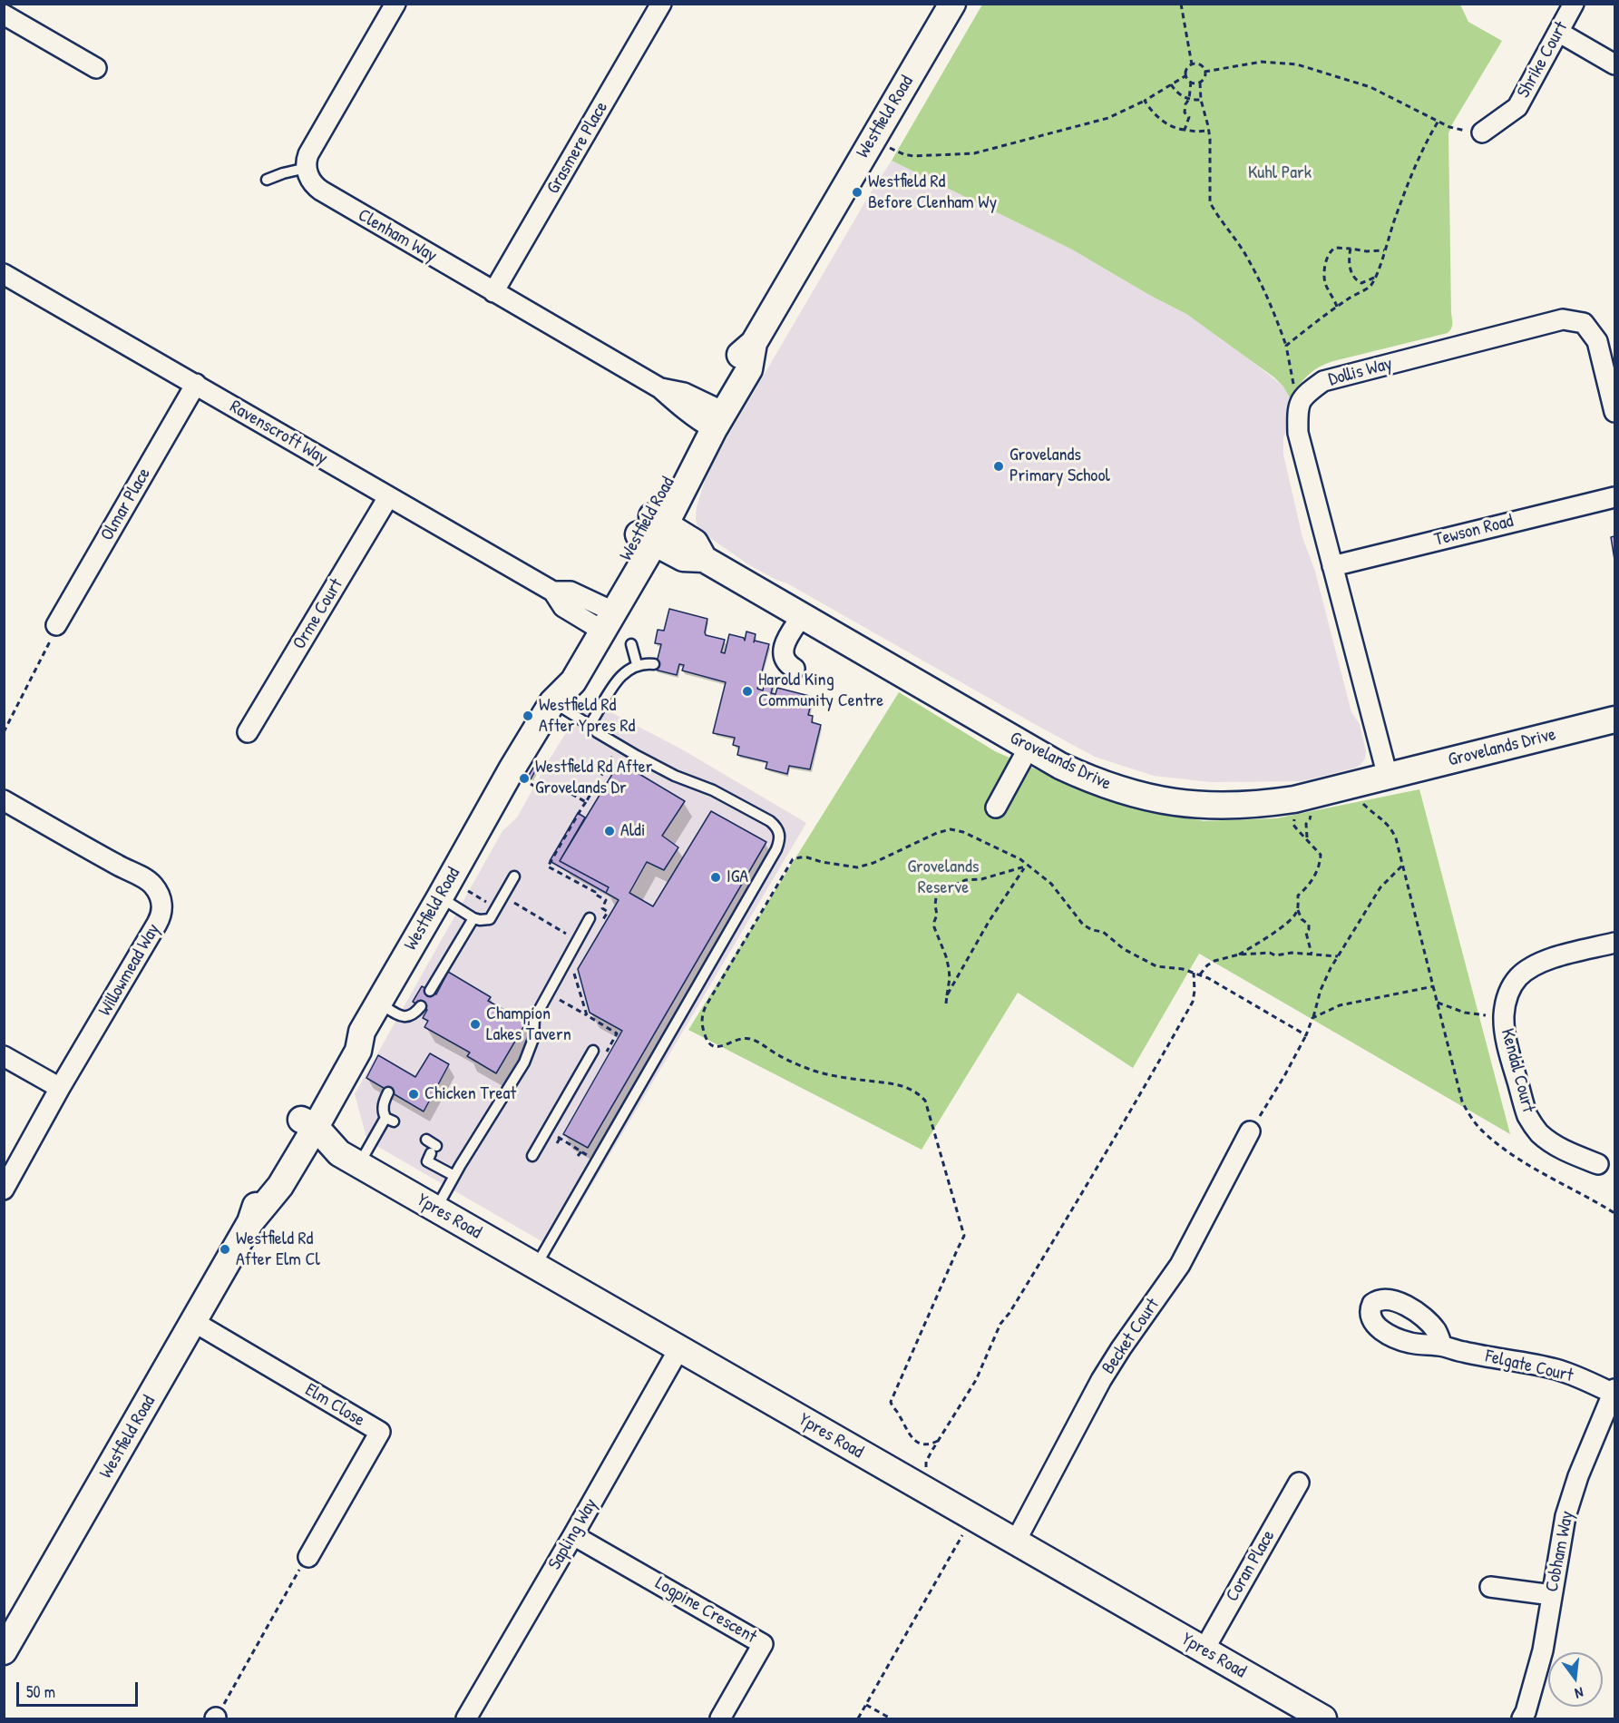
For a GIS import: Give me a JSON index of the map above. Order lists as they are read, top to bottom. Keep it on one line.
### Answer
{"streets":{"street":["Shrike Court","Westfield Road","Grasmere Place","Clenham Way","Dollis Way","Ravenscroft Way","Olmar Place","Tewson Road","Orme Court","Grovelands Drive","Willowmead Way","Kendal Court","Ypres Road","Becket Court","Felgate Court","Elm Close","Sapling Way","Cobham Way","Coran Place","Logpine Crescent"]},"crossings":[["Westfield Road","Clenham Way"],["Westfield Road","Ravenscroft Way"],["Westfield Road","Grovelands Drive"],["Westfield Road","Ypres Road"],["Westfield Road","Elm Close"],["Grasmere Place","Clenham Way"],["Dollis Way","Tewson Road"],["Dollis Way","Grovelands Drive"],["Ravenscroft Way","Olmar Place"],["Ravenscroft Way","Orme Court"],["Ypres Road","Becket Court"],["Ypres Road","Sapling Way"],["Ypres Road","Coran Place"],["Felgate Court","Cobham Way"],["Sapling Way","Logpine Crescent"]],"parks":["Kuhl Park","Grovelands Reserve"],"places":["Westfield Rd Before Clenham Wy","Grovelands Primary School","Harold King Community Centre","Westfield Rd After Ypres Rd","Westfield Rd After Grovelands Dr","Aldi","IGA","Champion Lakes Tavern","Chicken Treat","Westfield Rd After Elm Cl"],"scale_bar":"50 m","north":"bottom"}
